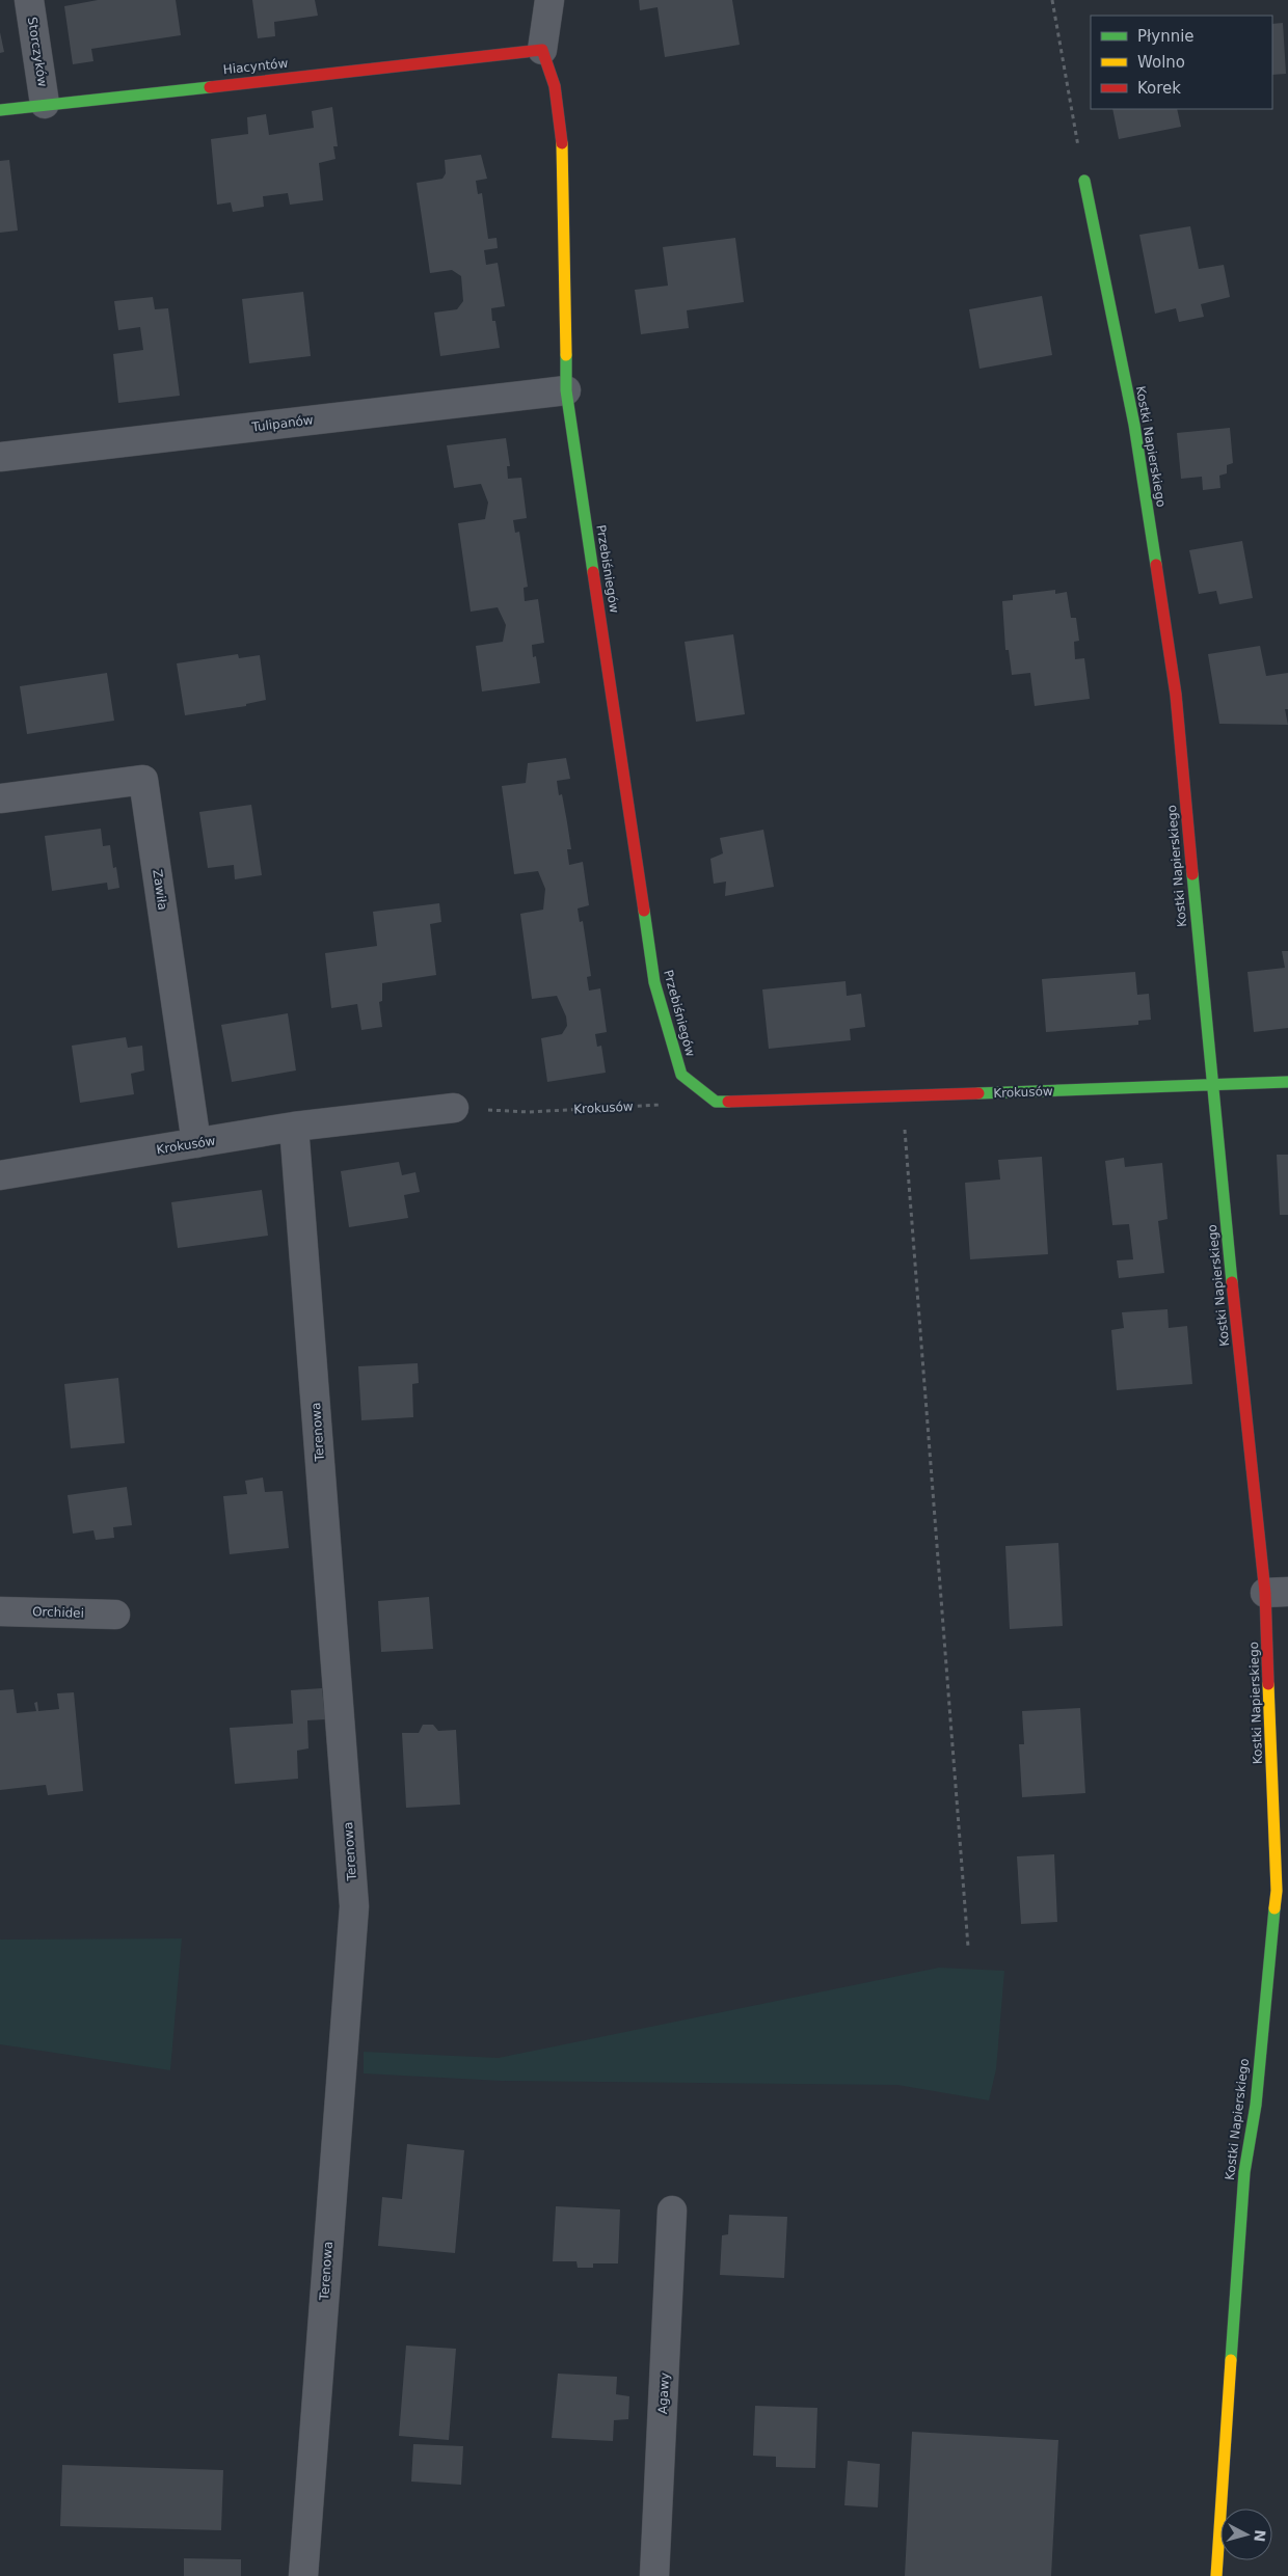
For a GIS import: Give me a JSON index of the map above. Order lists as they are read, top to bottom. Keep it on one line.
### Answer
{"streets":{"street":["Storczyków","Hiacyntów","Tulipanów","Kostki Napierskiego","Przebiśniegów","Zawiła","Krokusów","Terenowa","Orchidei","Agawy"]},"crossings":[["Storczyków","Hiacyntów"],["Hiacyntów","Przebiśniegów"],["Tulipanów","Przebiśniegów"],["Kostki Napierskiego","Krokusów"],["Przebiśniegów","Krokusów"],["Zawiła","Krokusów"],["Krokusów","Terenowa"]],"legend":["Płynnie","Wolno","Korek"],"north":"right"}
